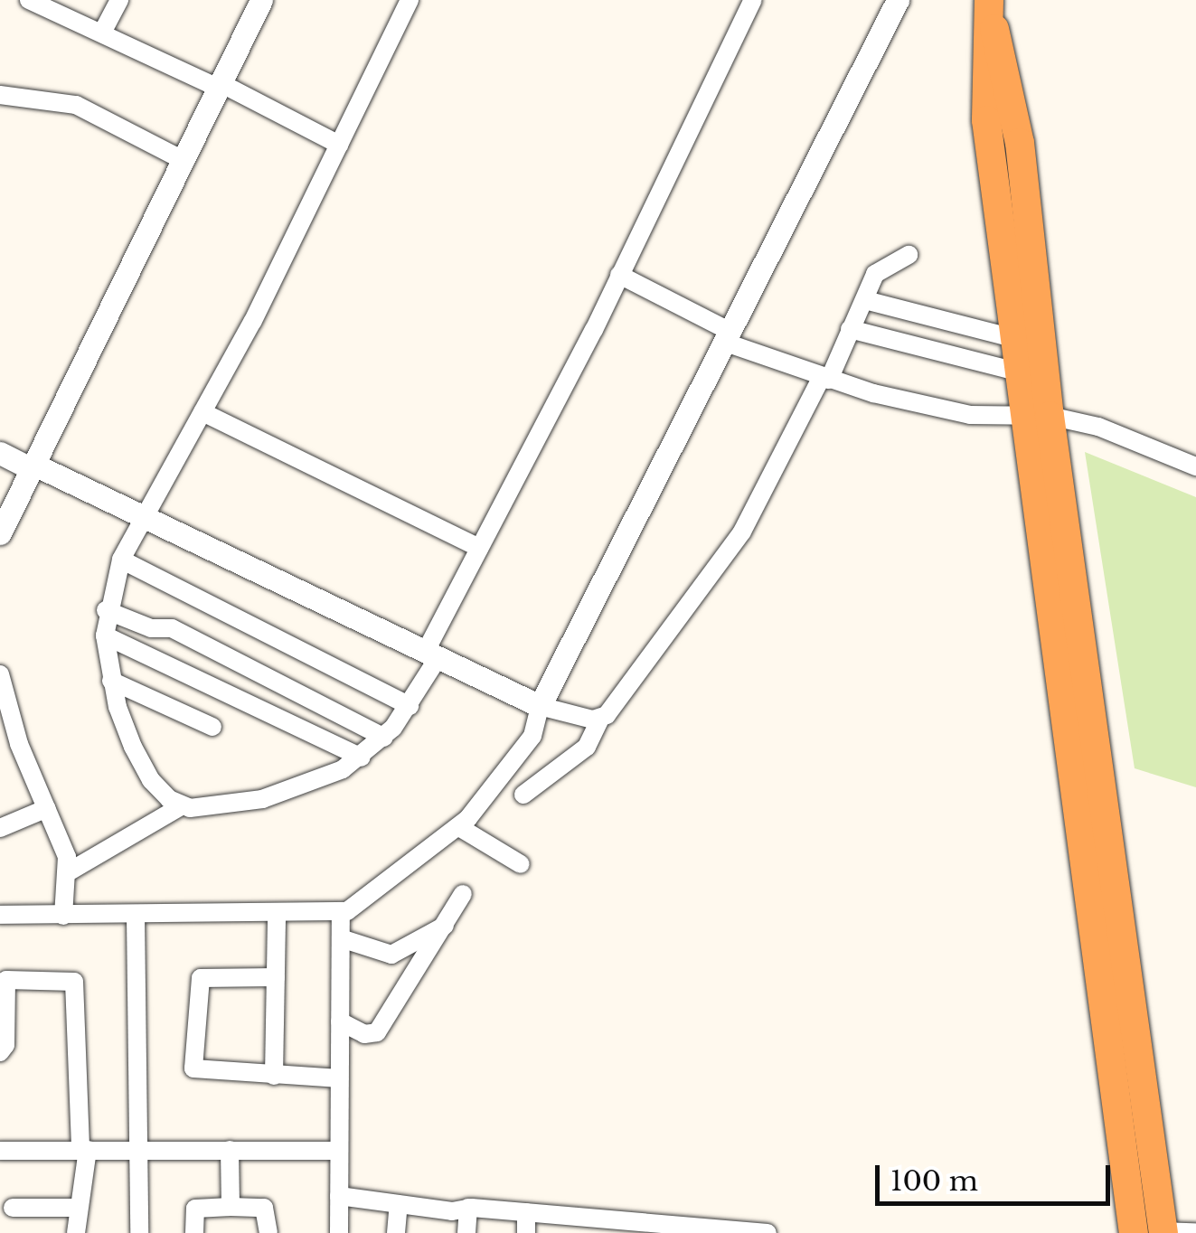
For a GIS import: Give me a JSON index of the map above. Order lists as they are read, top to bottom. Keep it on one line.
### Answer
{"scale_bar":"100 m"}
